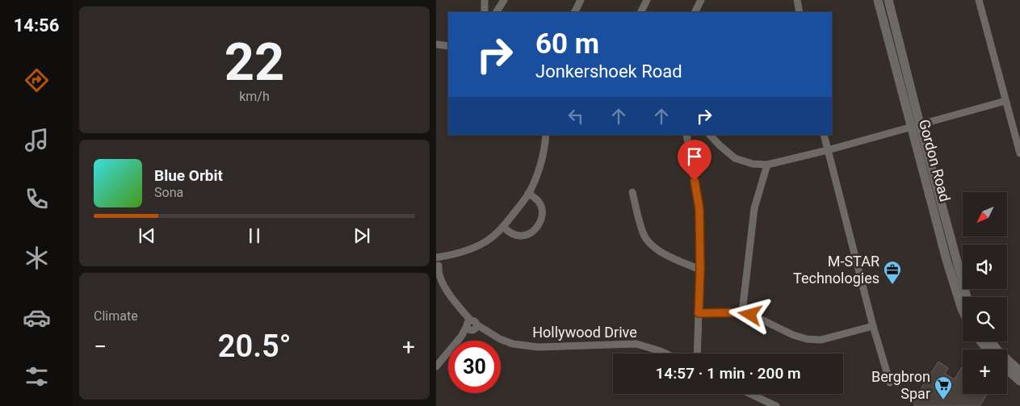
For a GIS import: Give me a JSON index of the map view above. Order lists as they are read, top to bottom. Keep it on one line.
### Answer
{"streets":{"street":["Gordon Road","Hollywood Drive"]},"places":{"office":["M-STAR Technologies"],"supermarket":["Bergbron Spar"]},"north":"bottom left","page":{"tabs":"14:56","tile":[["22","km/h"],"Climate"],"turn":["60 m","Jonkershoek Road"],"song":["Blue Orbit","Sona"],"map_buttons":"+","heat":["−","20.5°","+"],"limit":"30","trip":"14:57 · 1 min · 200 m"}}
